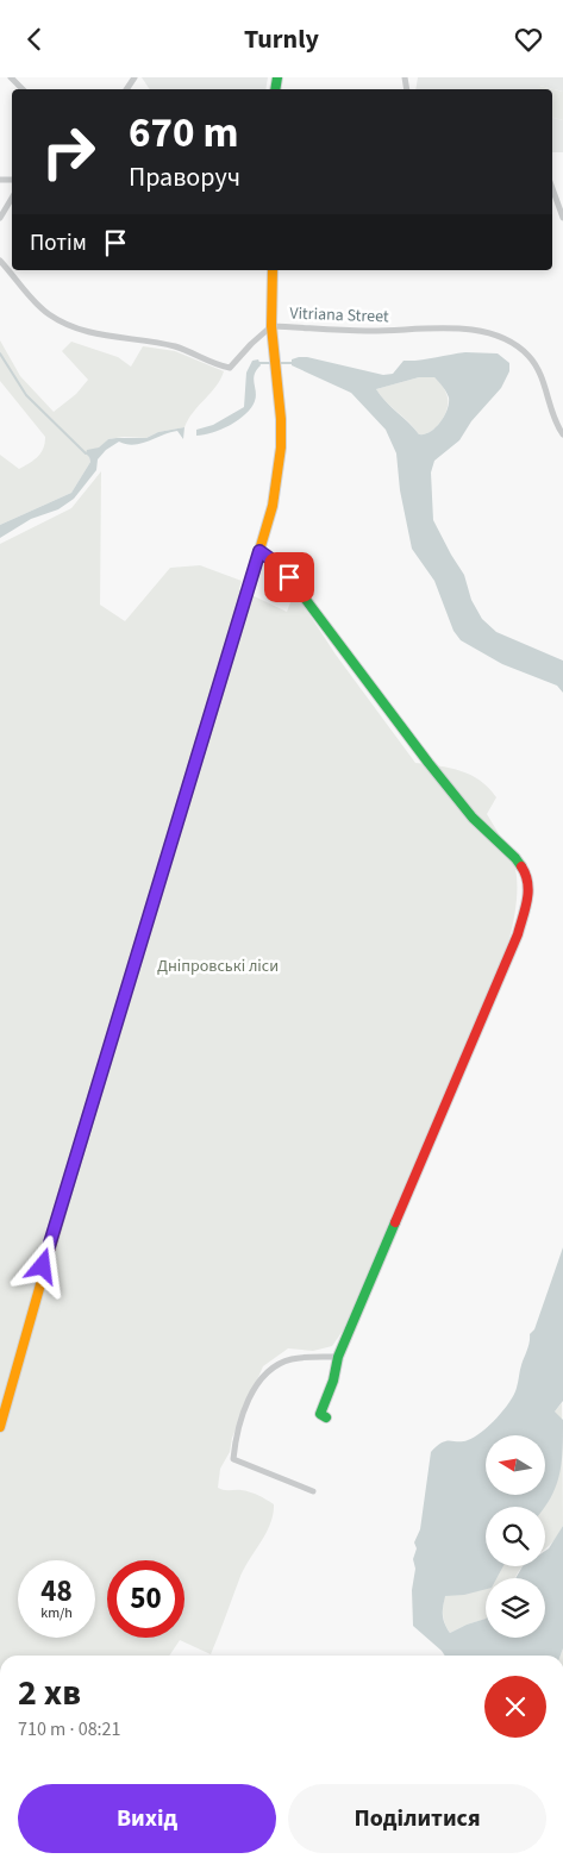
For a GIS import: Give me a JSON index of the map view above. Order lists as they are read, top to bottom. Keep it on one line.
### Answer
{"streets":{"street":["Vitriana Street"]},"parks":["Дніпровські ліси"],"north":"left","page":{"header":"Turnly","turn":["670 m","Праворуч"],"then":"Потім","speed":"48 km/h","limit":"50","heading":["2 хв","710 m · 08:21"],"buttons":["Вихід","Поділитися"]}}
